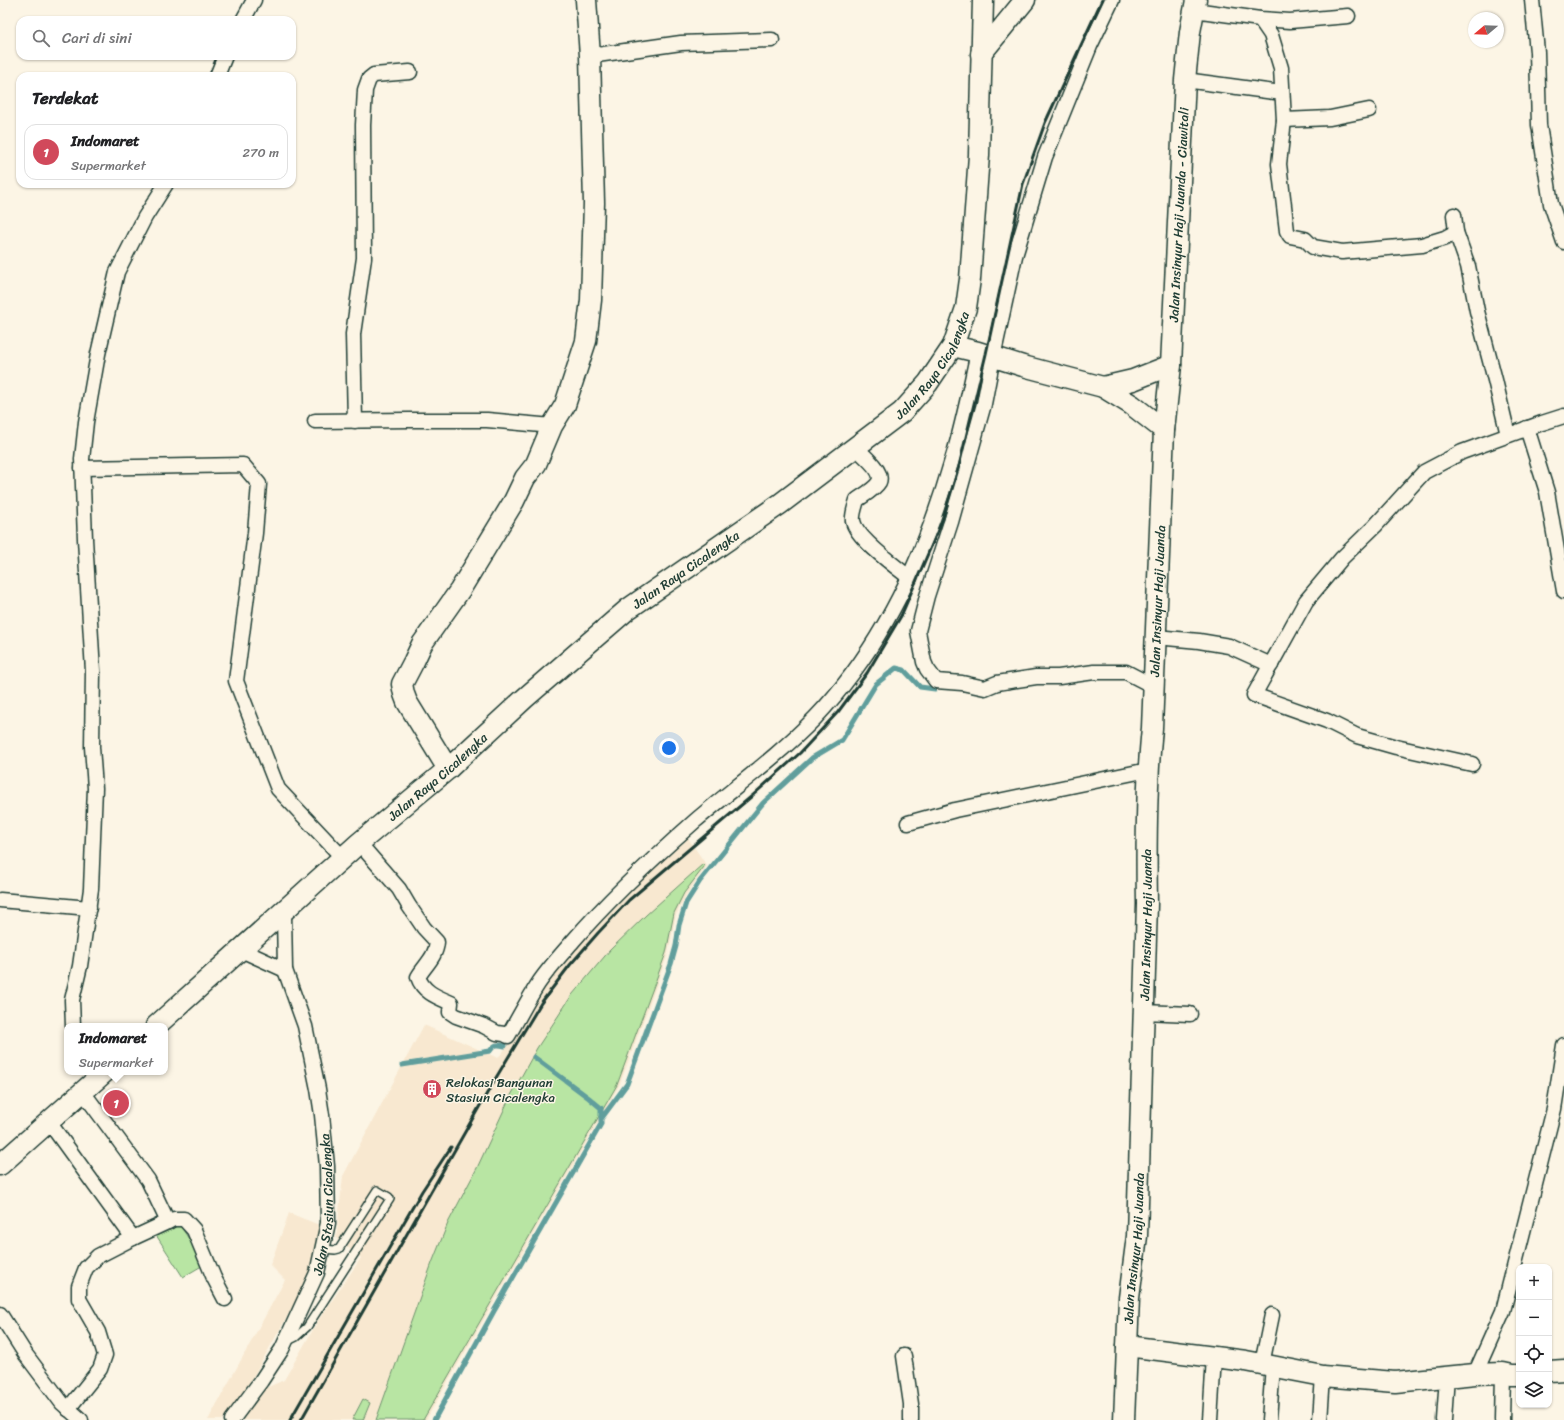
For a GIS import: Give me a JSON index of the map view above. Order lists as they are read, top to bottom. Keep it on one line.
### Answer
{"streets":{"main road":["Jalan Insinyur Haji Juanda - Ciawitali","Jalan Raya Cicalengka","Jalan Insinyur Haji Juanda"],"street":["Jalan Stasiun Cicalengka"]},"crossings":[["Jalan Insinyur Haji Juanda - Ciawitali","Jalan Insinyur Haji Juanda"],["Jalan Raya Cicalengka","Jalan Stasiun Cicalengka"]],"places":{"building":["Relokasi Bangunan Stasiun Cicalengka"]},"north":"left","page":{"search":"Cari di sini","heading":"Terdekat","list":[{"mark":"1","name":"Indomaret","note":"Supermarket","value":"270 m"}],"popup":["Indomaret","Supermarket"],"pins":"1","map_buttons":["+","−"]}}
